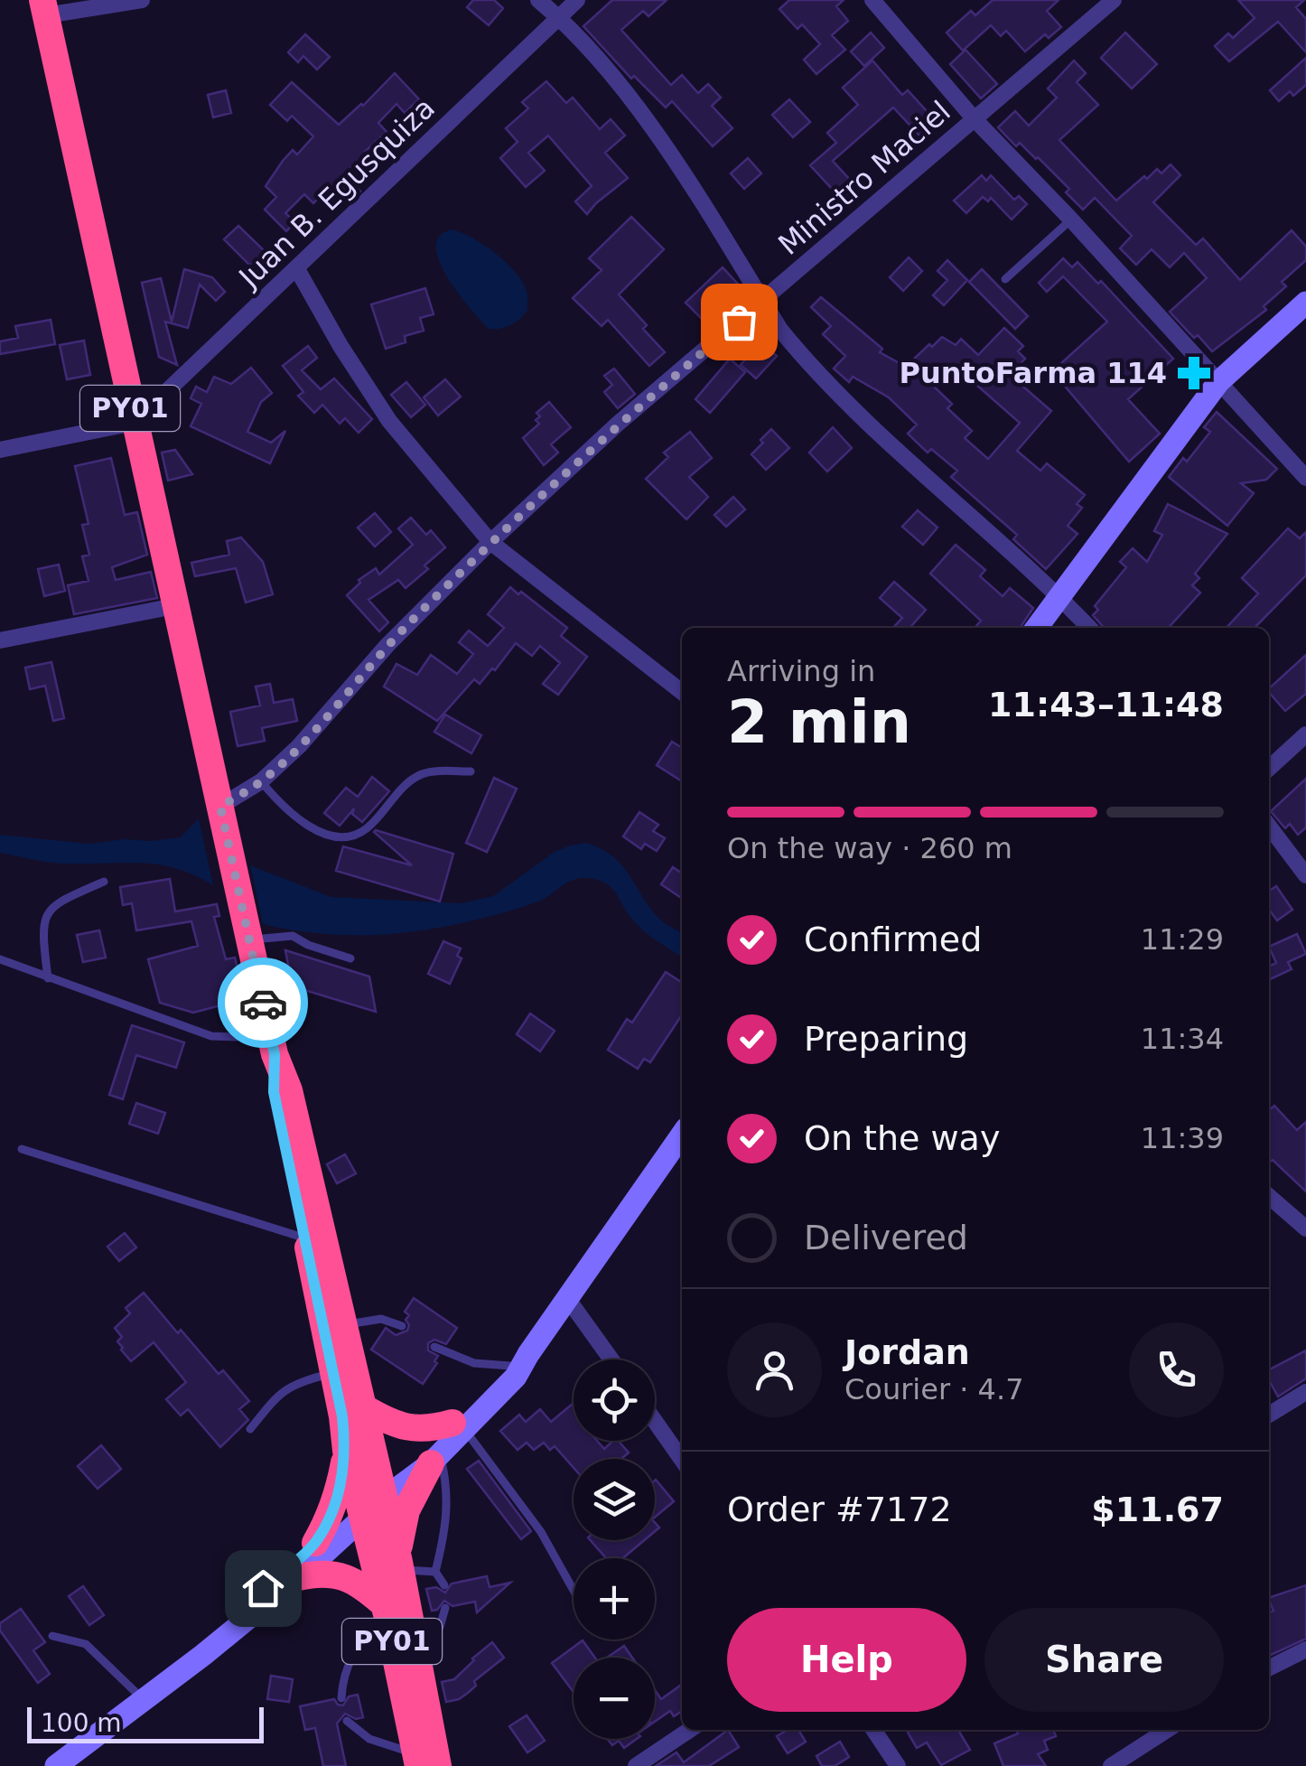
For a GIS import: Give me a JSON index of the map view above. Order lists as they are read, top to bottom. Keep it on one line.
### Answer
{"streets":{"highway":["PY01"],"street":["Ministro Maciel","Juan B. Egusquiza"]},"crossings":[["Ministro Maciel","PY01"],["Juan B. Egusquiza","PY01"]],"places":{"pharmacy":["PuntoFarma 114"]},"scale_bar":"100 m","page":{"heading":["2 min","Arriving in","11:43–11:48"],"panel":["Jordan","Courier · 4.7","Order #7172","$11.67"],"bar":"On the way · 260 m","list":[["Confirmed","11:29"],["Preparing","11:34"],["On the way","11:39"],"Delivered"],"map_buttons":["+","−"],"buttons":["Help","Share"],"scale":"100 m"}}
